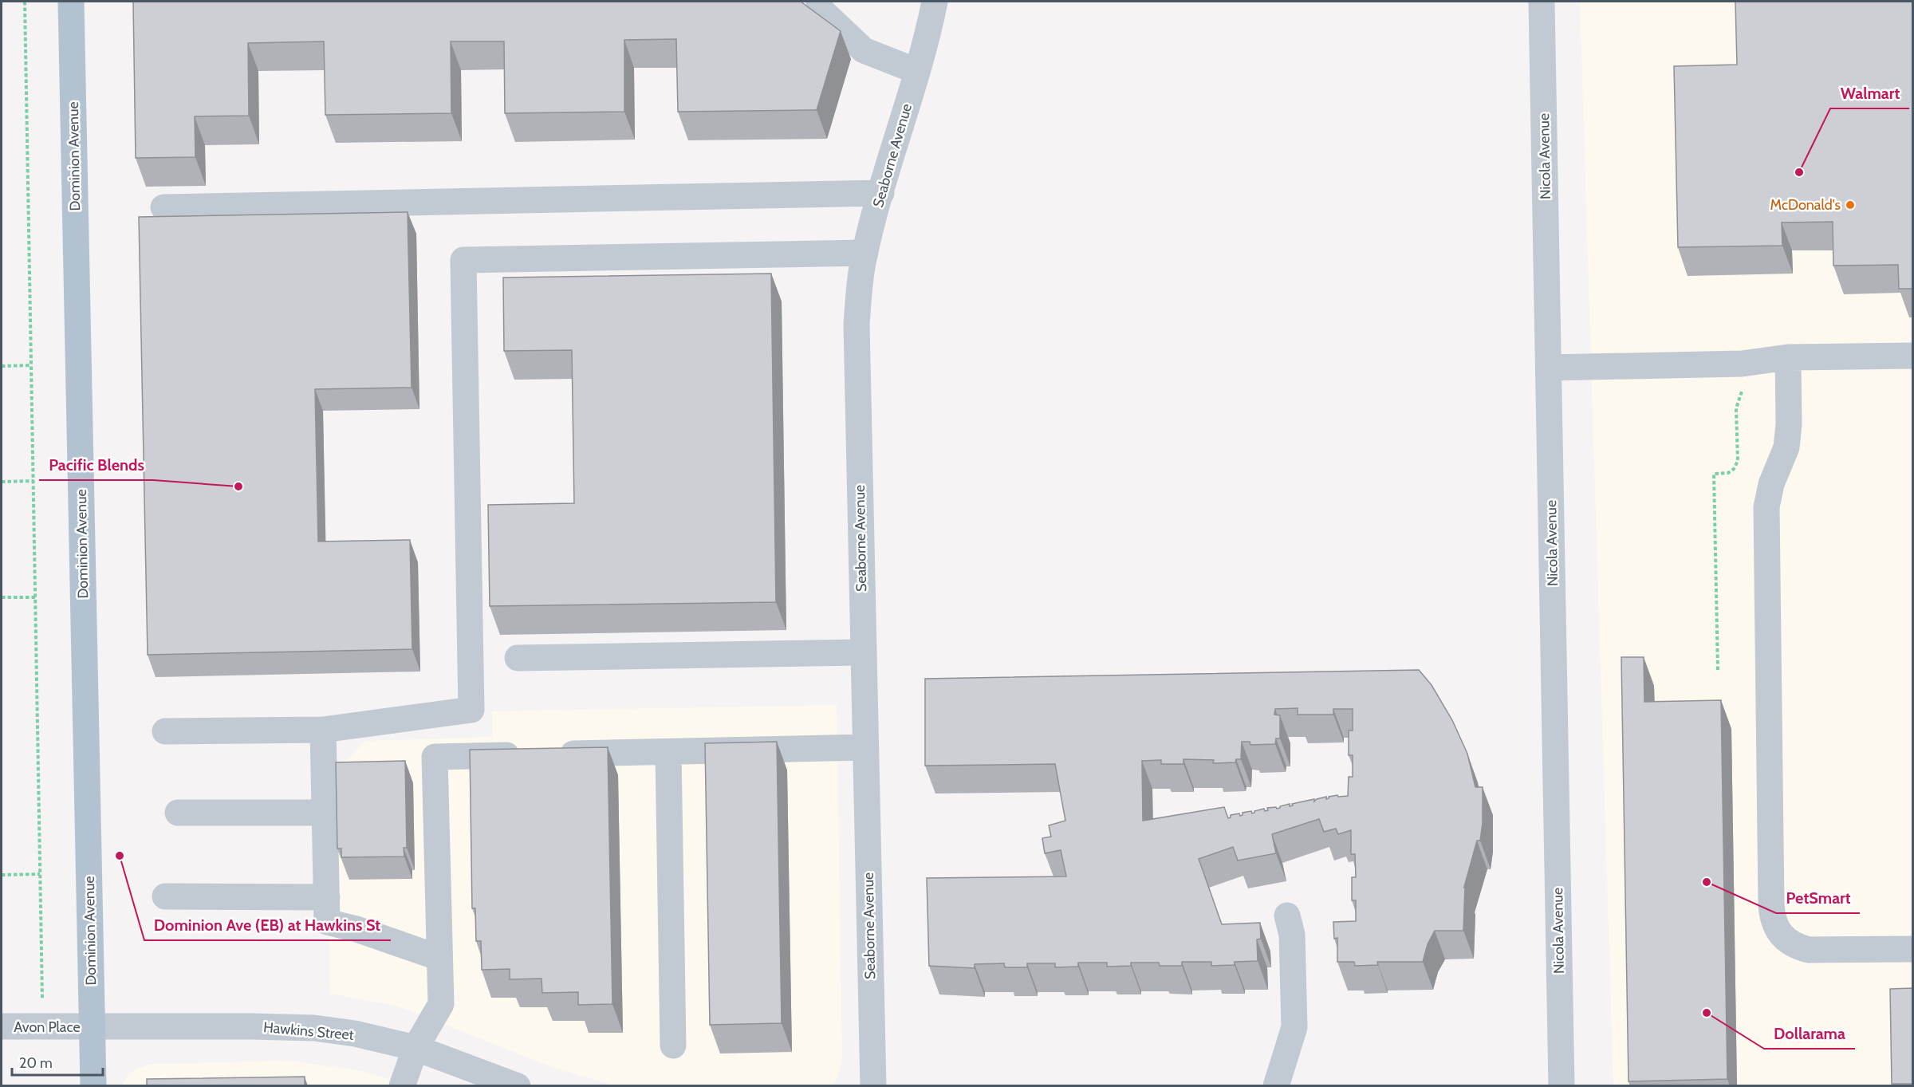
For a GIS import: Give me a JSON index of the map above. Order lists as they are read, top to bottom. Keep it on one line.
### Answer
{"streets":{"main road":["Dominion Avenue"],"street":["Seaborne Avenue","Nicola Avenue","Avon Place","Hawkins Street"]},"crossings":[["Dominion Avenue","Avon Place"],["Dominion Avenue","Hawkins Street"],["Avon Place","Hawkins Street"]],"places":["Walmart","McDonald's","Pacific Blends","Dominion Ave (EB) at Hawkins St","PetSmart","Dollarama"],"scale_bar":"20 m"}
